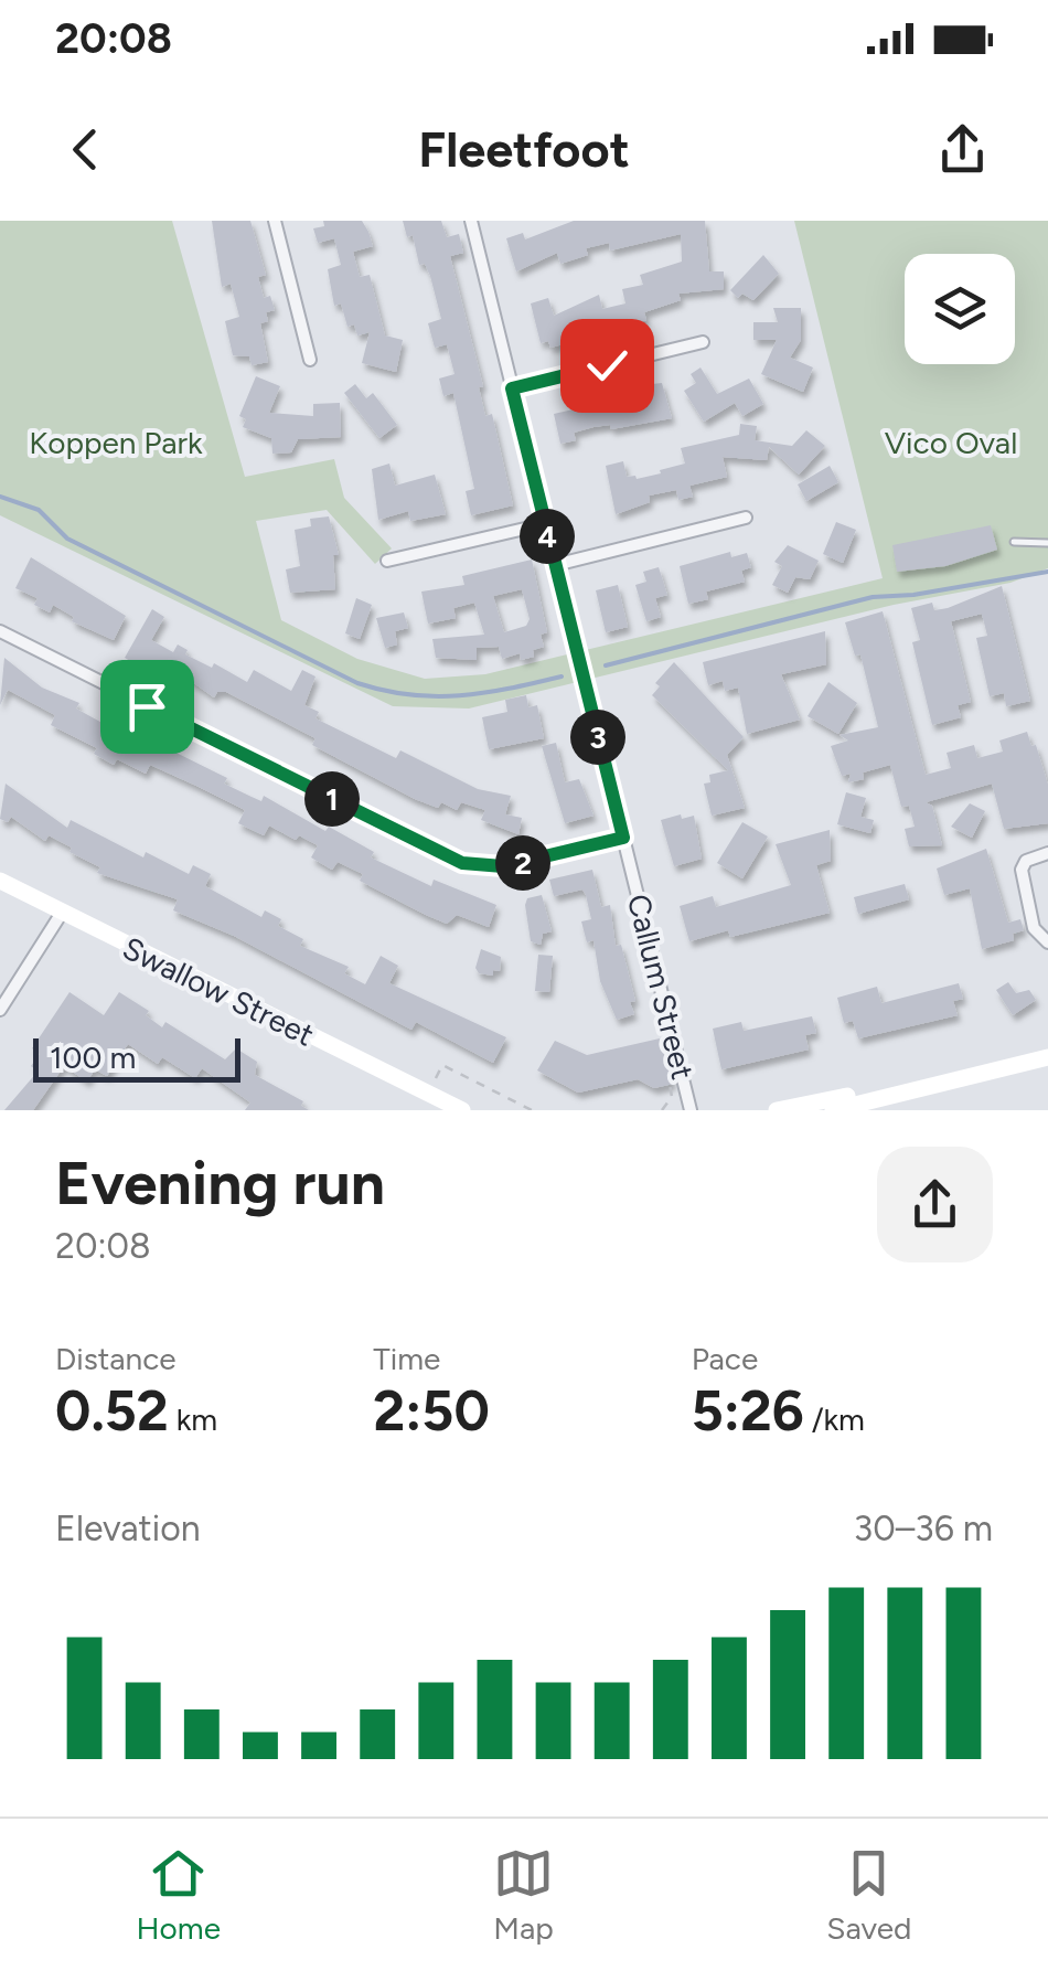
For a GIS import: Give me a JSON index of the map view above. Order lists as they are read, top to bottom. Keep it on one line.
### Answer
{"streets":{"street":["Callum Street","Swallow Street"]},"parks":["Koppen Park","Vico Oval"],"scale_bar":"100 m","page":{"status":"20:08","header":"Fleetfoot","pins":["4","3","1","2"],"scale":"100 m","heading":["Evening run","20:08"],"stats":[["Distance","0.52 km"],["Time","2:50"],["Pace","5:26 /km"]],"chart":["Elevation","30–36 m"],"tabs":["Home","Map","Saved"]}}
